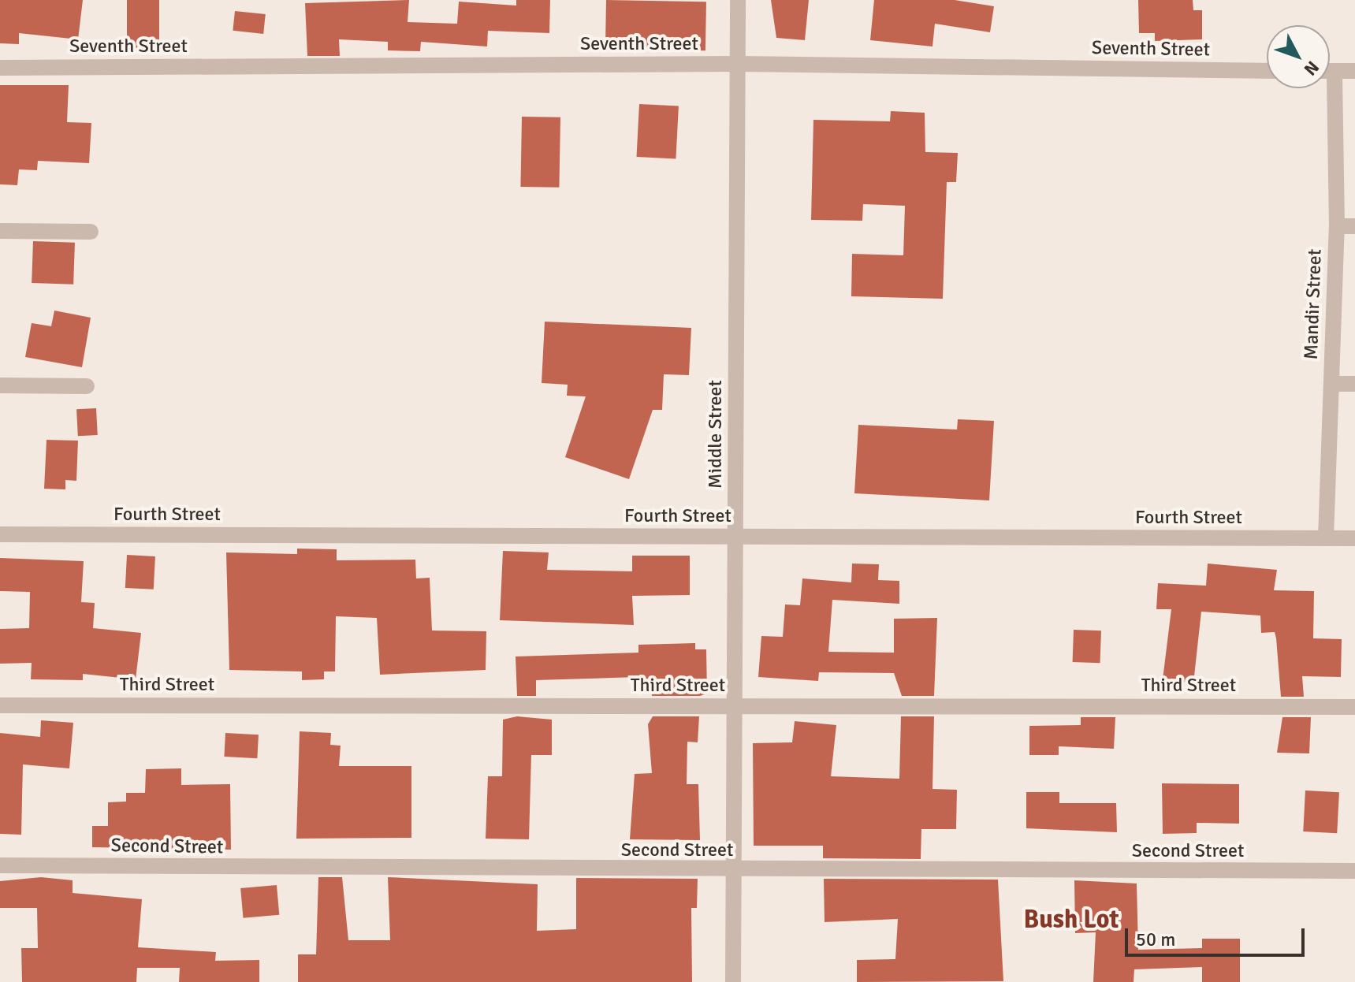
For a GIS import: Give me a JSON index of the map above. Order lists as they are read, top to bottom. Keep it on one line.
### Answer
{"streets":{"street":["Seventh Street","Mandir Street","Middle Street","Fourth Street","Third Street","Second Street"]},"crossings":[["Seventh Street","Middle Street"],["Mandir Street","Fourth Street"],["Middle Street","Fourth Street"],["Middle Street","Third Street"],["Middle Street","Second Street"]],"districts":["Bush Lot"],"scale_bar":"50 m","north":"bottom right"}
